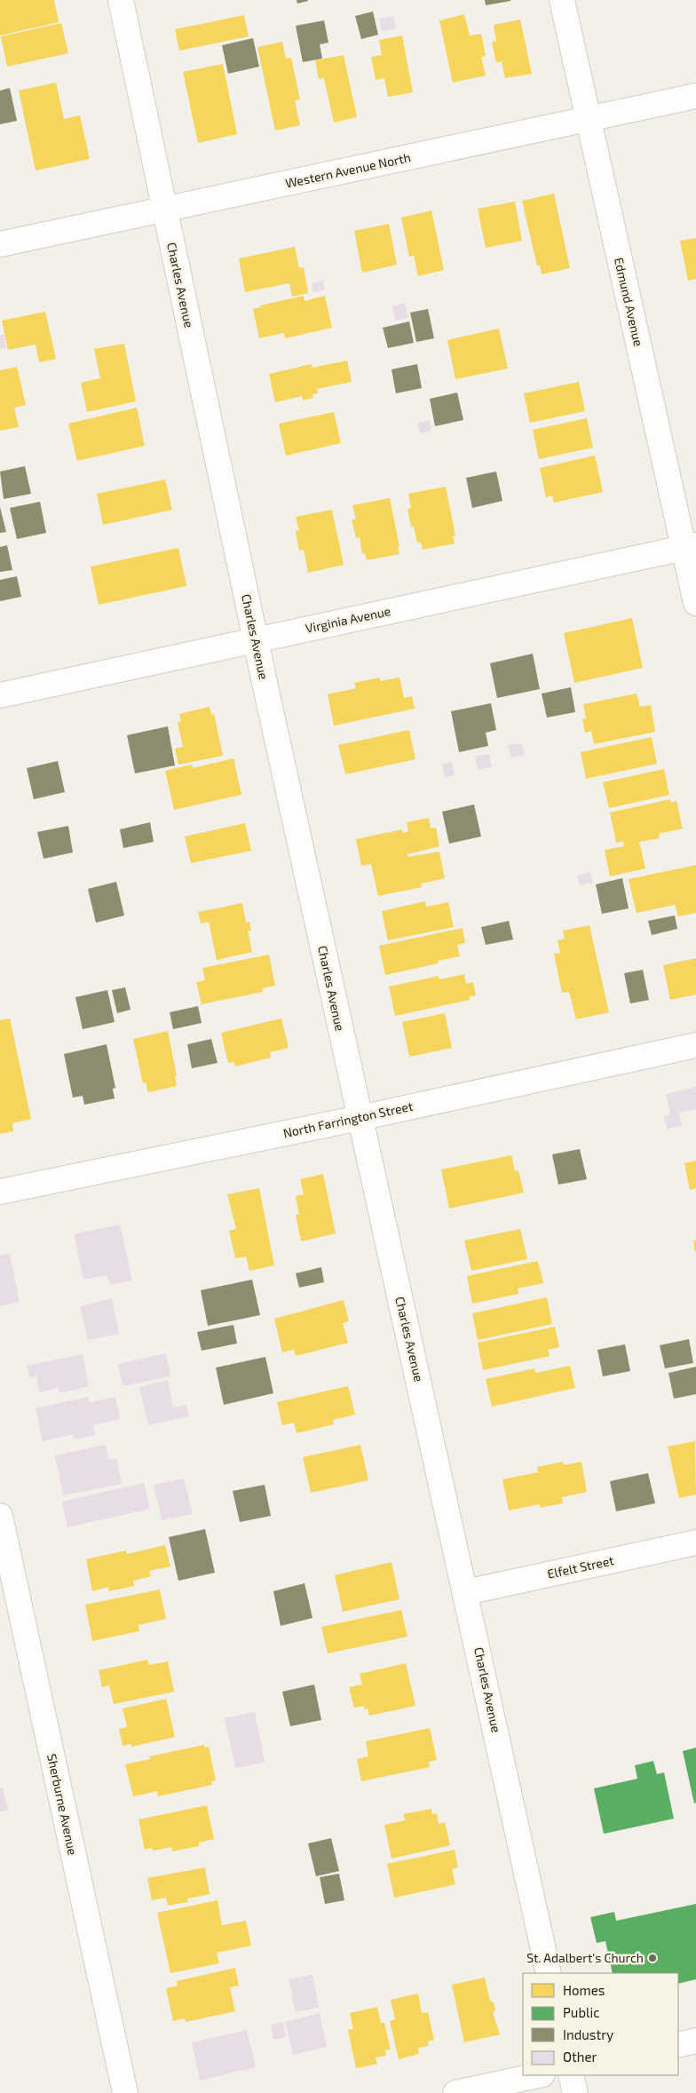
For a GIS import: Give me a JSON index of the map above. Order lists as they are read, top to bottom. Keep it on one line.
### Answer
{"streets":{"street":["Western Avenue North","Charles Avenue","Edmund Avenue","Virginia Avenue","North Farrington Street","Elfelt Street","Sherburne Avenue"]},"crossings":[["Western Avenue North","Charles Avenue"],["Western Avenue North","Edmund Avenue"],["Charles Avenue","Virginia Avenue"],["Charles Avenue","North Farrington Street"],["Charles Avenue","Elfelt Street"],["Edmund Avenue","Virginia Avenue"]],"places":["St. Adalbert's Church"],"legend":["Homes","Public","Industry","Other"]}
